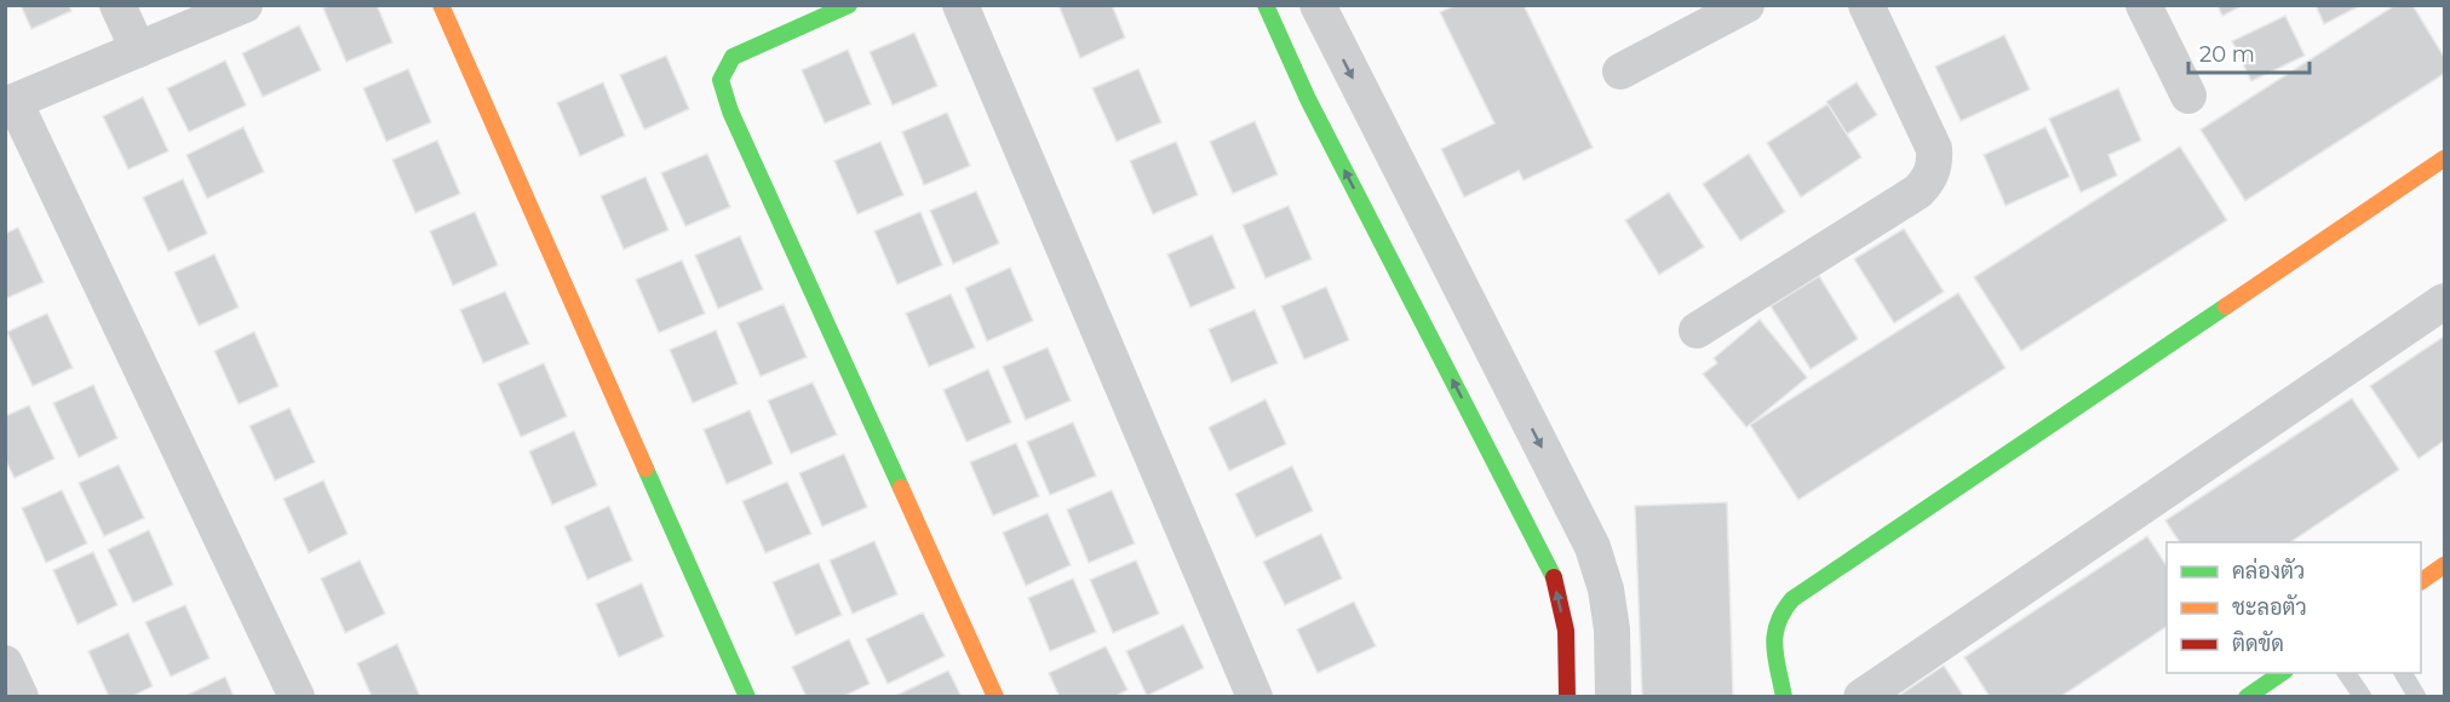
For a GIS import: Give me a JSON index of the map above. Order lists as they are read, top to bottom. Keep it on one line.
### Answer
{"legend":["คล่องตัว","ชะลอตัว","ติดขัด"],"scale_bar":"20 m"}
